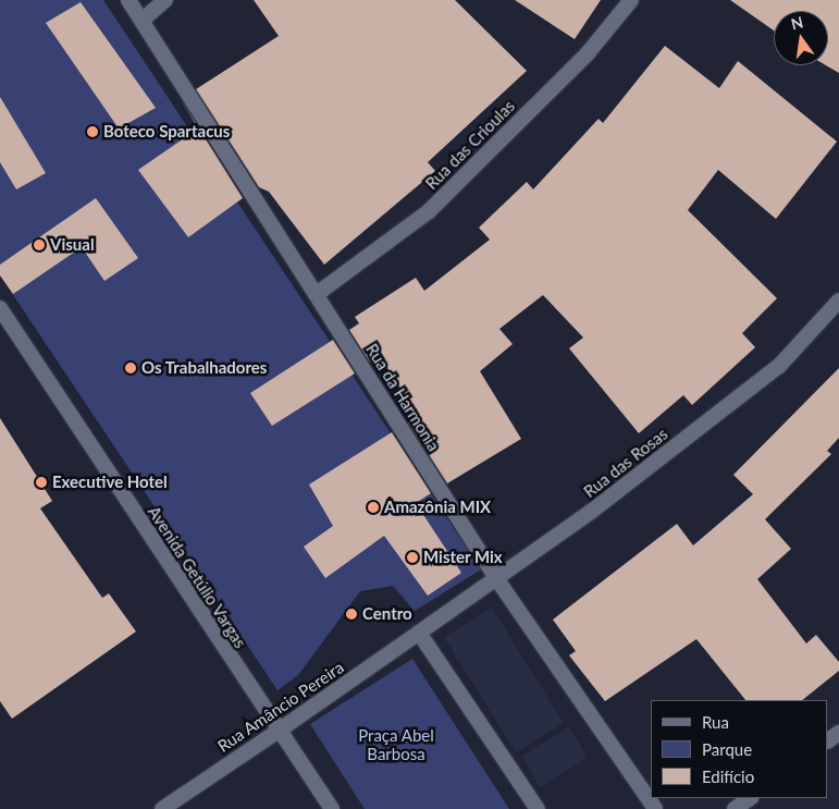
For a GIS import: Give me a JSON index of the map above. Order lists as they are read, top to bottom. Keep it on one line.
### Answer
{"streets":{"street":["Rua das Crioulas","Rua da Harmonia","Rua das Rosas","Avenida Getúlio Vargas","Rua Amâncio Pereira"]},"crossings":[["Rua das Crioulas","Rua da Harmonia"],["Rua da Harmonia","Rua das Rosas"],["Rua das Rosas","Rua Amâncio Pereira"],["Avenida Getúlio Vargas","Rua Amâncio Pereira"]],"parks":["Praça Abel Barbosa"],"places":["Boteco Spartacus","Visual","Os Trabalhadores","Executive Hotel","Amazônia MIX","Mister Mix","Centro"],"legend":["Rua","Parque","Edifício"],"north":"top"}
